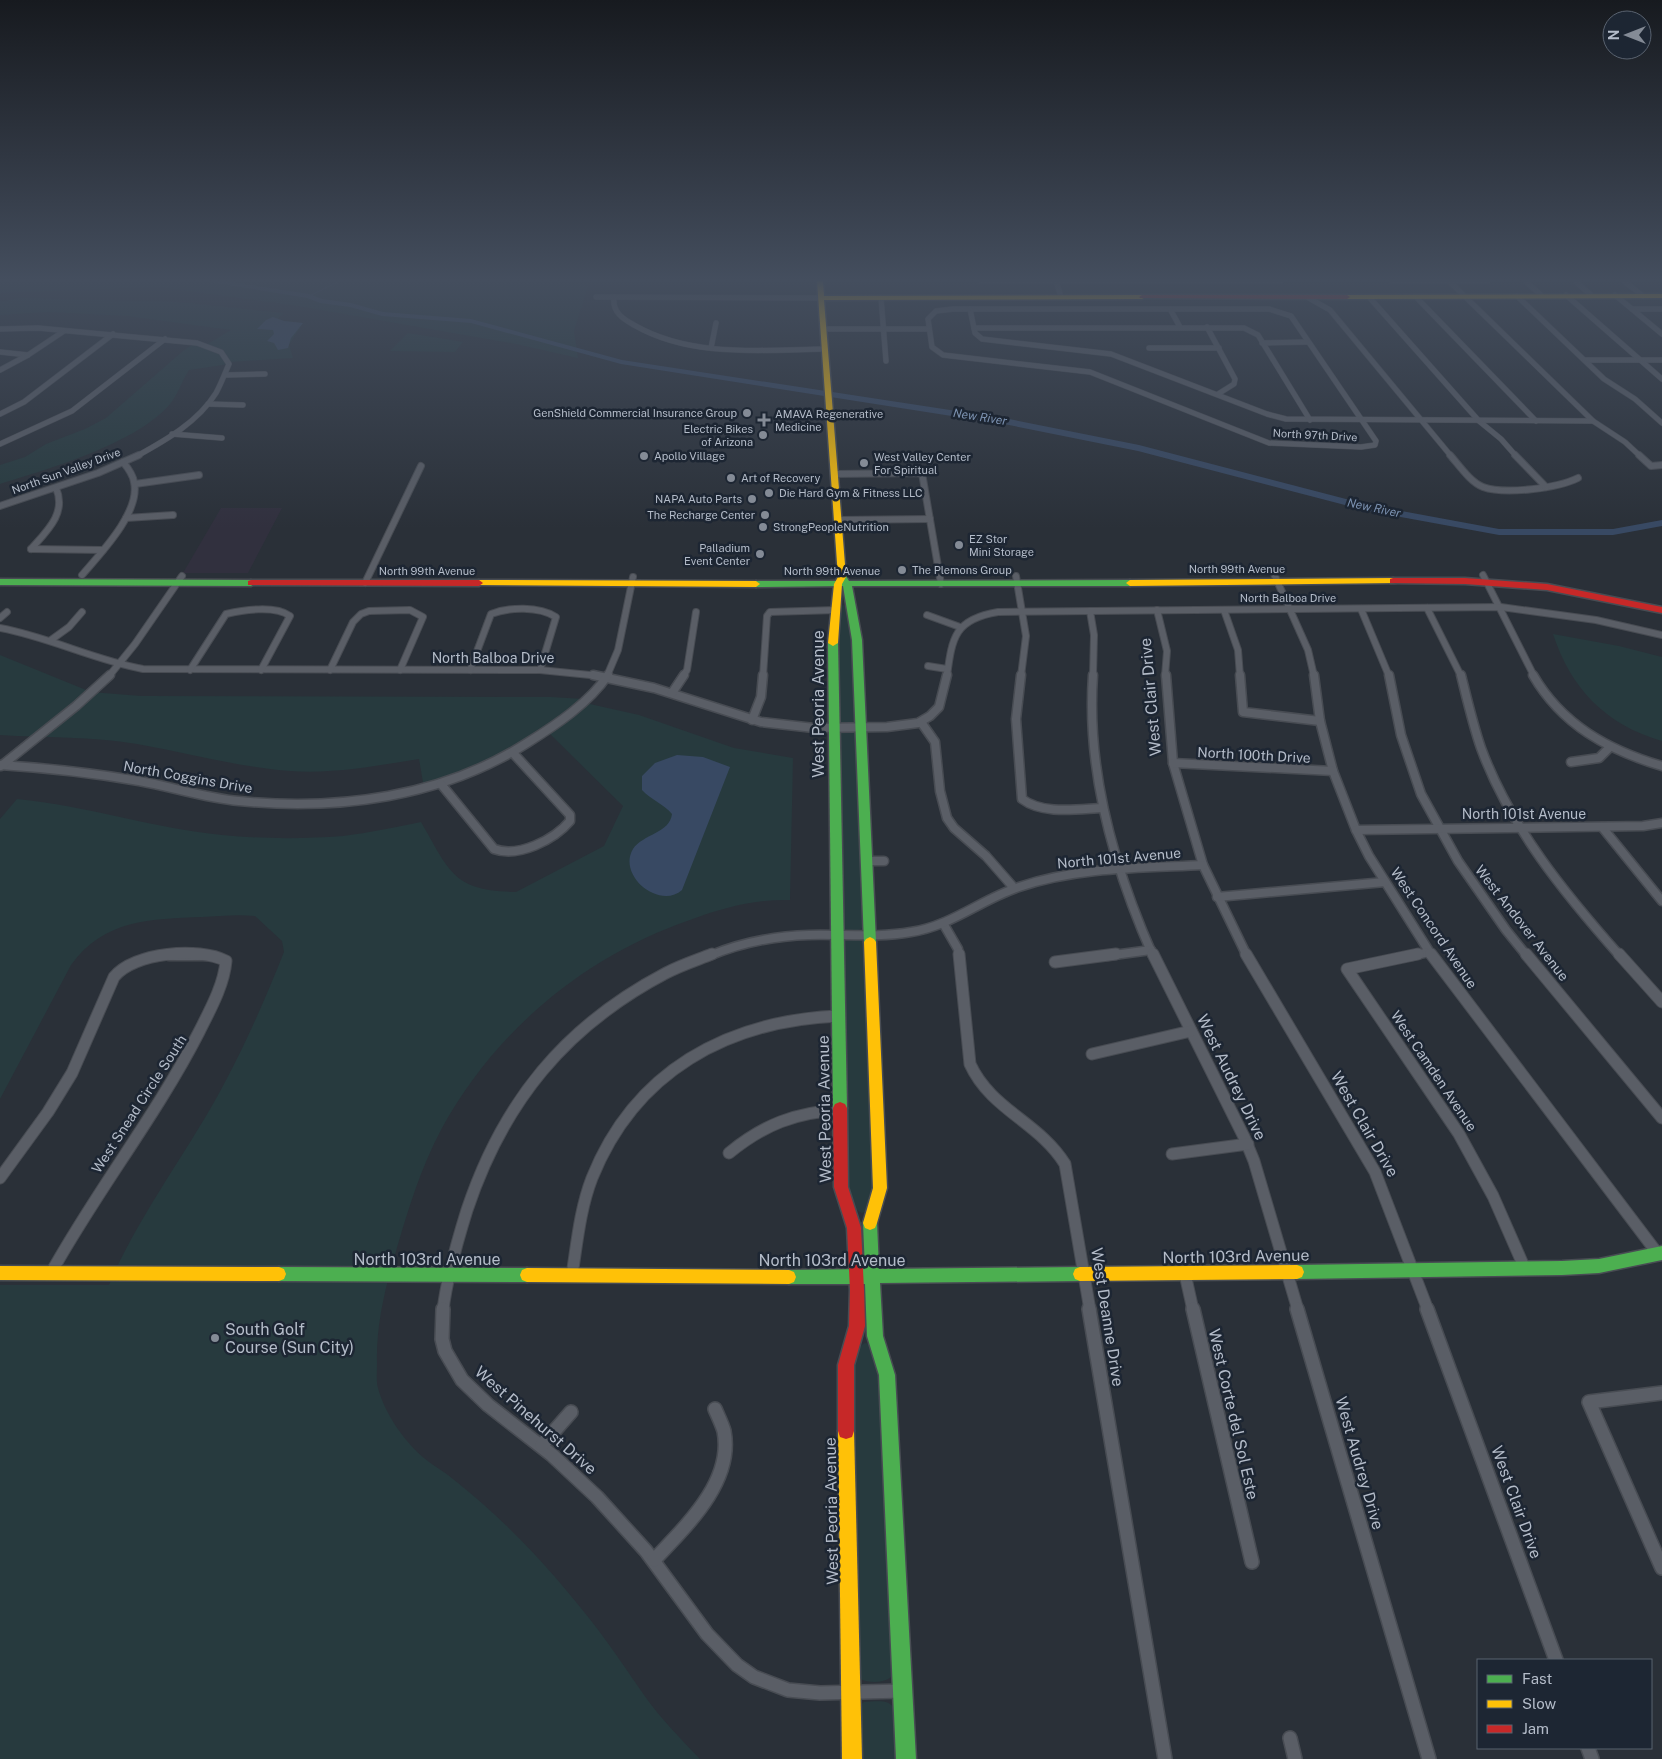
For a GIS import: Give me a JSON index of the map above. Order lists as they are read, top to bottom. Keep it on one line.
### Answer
{"streets":{"street":["North 97th Drive","North Sun Valley Drive","North 99th Avenue","North Balboa Drive","West Clair Drive","West Peoria Avenue","North 100th Drive","North Coggins Drive","North 101st Avenue","West Andover Avenue","West Concord Avenue","West Camden Avenue","West Audrey Drive","West Snead Circle South","North 103rd Avenue","West Deanne Drive","West Corte del Sol Este","West Pinehurst Drive"]},"crossings":[["North 99th Avenue","West Peoria Avenue"],["North 99th Avenue","West Concord Avenue"],["North Balboa Drive","West Clair Drive"],["North Balboa Drive","West Peoria Avenue"],["North Balboa Drive","North Coggins Drive"],["North Balboa Drive","West Andover Avenue"],["North Balboa Drive","West Concord Avenue"],["North Balboa Drive","West Audrey Drive"],["West Clair Drive","North 100th Drive"],["West Clair Drive","North 101st Avenue"],["West Clair Drive","North 103rd Avenue"],["West Peoria Avenue","North 101st Avenue"],["West Peoria Avenue","North 103rd Avenue"],["West Peoria Avenue","West Pinehurst Drive"],["North 100th Drive","West Concord Avenue"],["North 101st Avenue","West Andover Avenue"],["North 101st Avenue","West Concord Avenue"],["North 101st Avenue","West Audrey Drive"],["North 101st Avenue","West Deanne Drive"],["North 101st Avenue","West Pinehurst Drive"],["West Concord Avenue","West Camden Avenue"],["West Concord Avenue","North 103rd Avenue"],["West Camden Avenue","North 103rd Avenue"],["West Audrey Drive","North 103rd Avenue"],["West Snead Circle South","North 103rd Avenue"],["North 103rd Avenue","West Deanne Drive"],["North 103rd Avenue","West Corte del Sol Este"],["North 103rd Avenue","West Pinehurst Drive"]],"water":["New River"],"places":{"other":["GenShield Commercial Insurance Group","Electric Bikes of Arizona","Apollo Village","West Valley Center For Spiritual","Art of Recovery","Die Hard Gym & Fitness LLC","NAPA Auto Parts","The Recharge Center","StrongPeopleNutrition","EZ Stor Mini Storage","Palladium Event Center","The Plemons Group","South Golf Course (Sun City)"],"health":["AMAVA Regenerative Medicine"]},"legend":["Fast","Slow","Jam"],"north":"left"}
